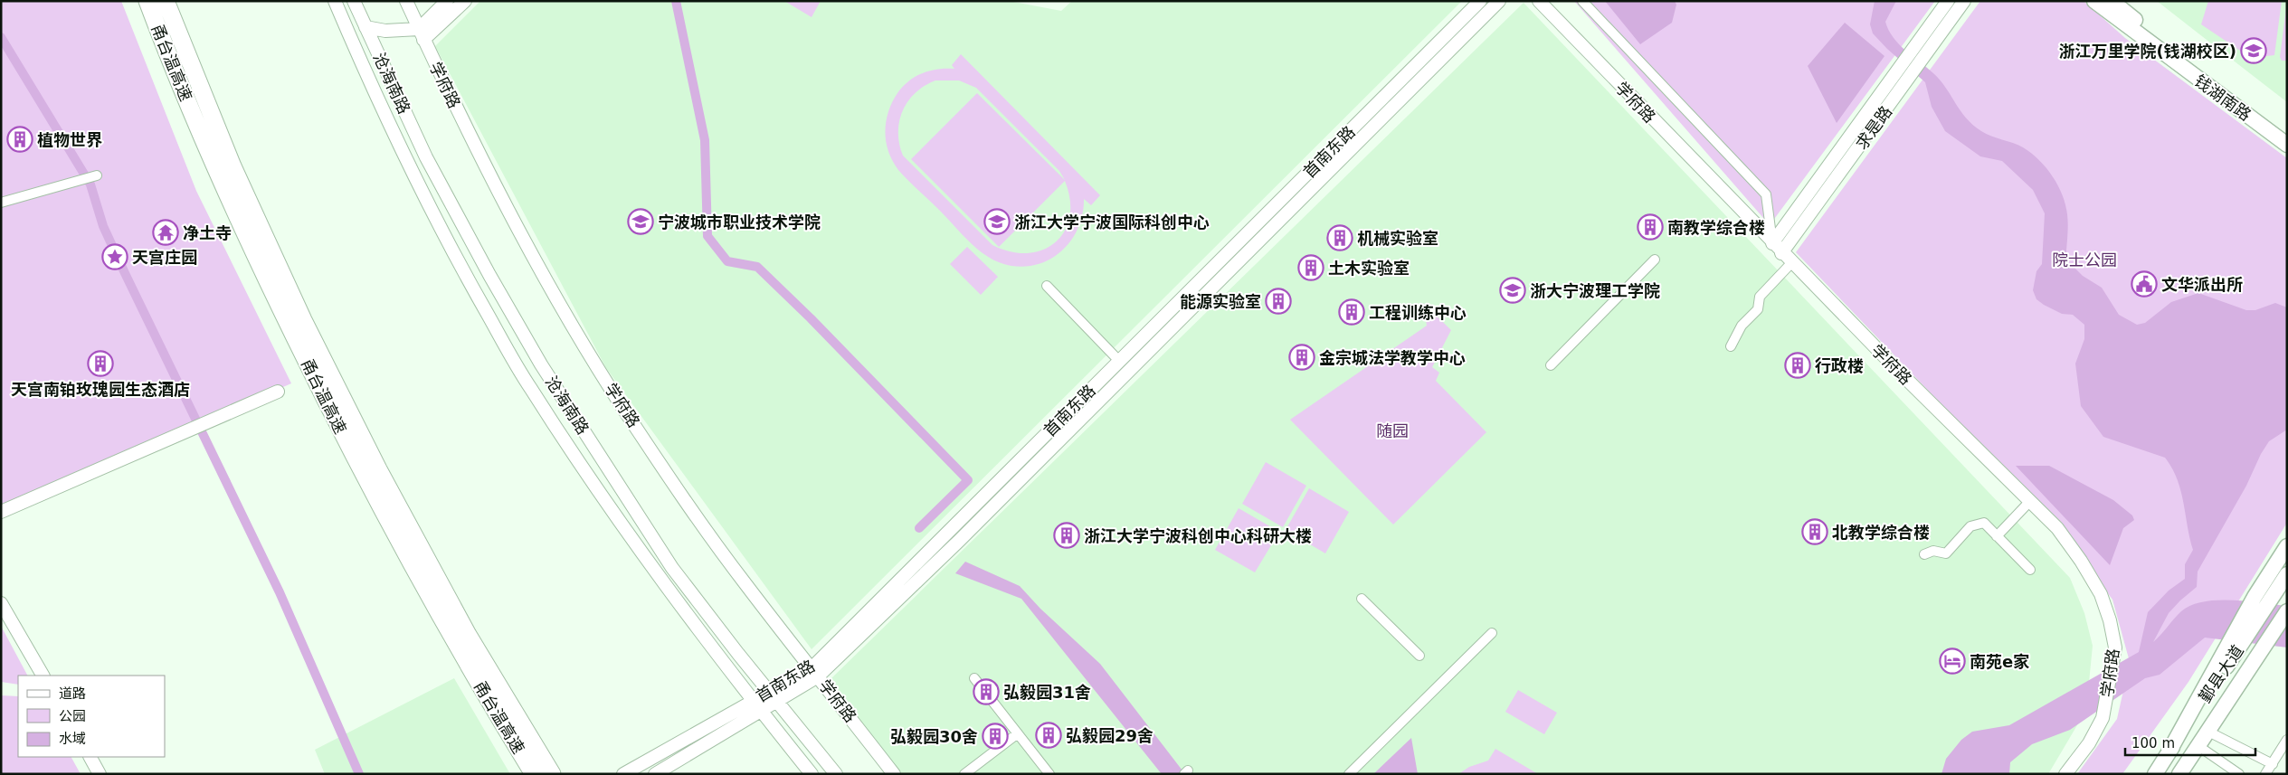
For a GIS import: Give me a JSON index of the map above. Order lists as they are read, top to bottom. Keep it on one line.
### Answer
{"streets":{"highway":["甬台温高速"],"main road":["沧海南路","学府路","钱湖南路","求是路","首南东路","鄞县大道"]},"crossings":[["沧海南路","首南东路"],["学府路","求是路"],["学府路","首南东路"]],"parks":["院士公园","随园"],"places":{"school or university":["浙江万里学院(钱湖校区)","宁波城市职业技术学院","浙江大学宁波国际科创中心","浙大宁波理工学院"],"building":["植物世界","南教学综合楼","机械实验室","土木实验室","能源实验室","工程训练中心","金宗城法学教学中心","天宫南铂玫瑰园生态酒店","行政楼","北教学综合楼","浙江大学宁波科创中心科研大楼","弘毅园31舍","弘毅园29舍","弘毅园30舍"],"temple":["净土寺"],"place":["天宫庄园"],"public building":["文华派出所"],"hotel":["南苑e家"]},"legend":["道路","公园","水域"],"scale_bar":"100 m"}
